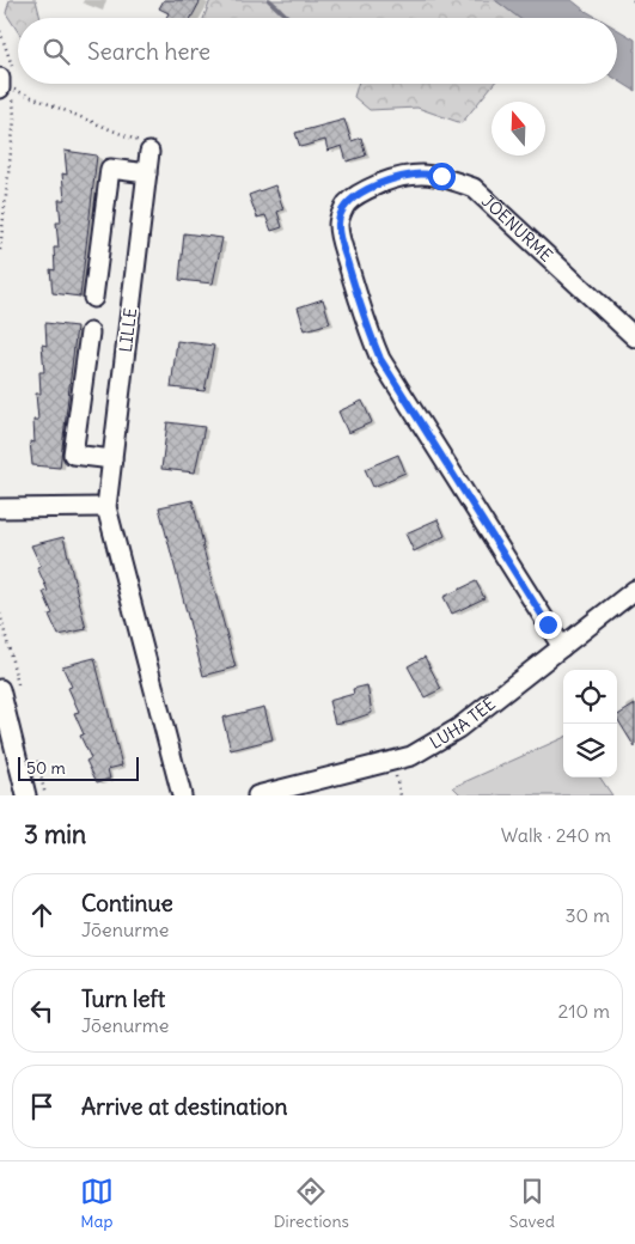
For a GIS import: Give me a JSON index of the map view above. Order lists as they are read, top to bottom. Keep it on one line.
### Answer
{"streets":{"street":["JÕENURME","LILLE","LUHA TEE"]},"crossings":[["JÕENURME","LUHA TEE"]],"scale_bar":"50 m","north":"top","page":{"search":"Search here","scale":"50 m","heading":["3 min","Walk · 240 m"],"list":[["Continue","Jõenurme","30 m"],["Turn left","Jõenurme","210 m"],"Arrive at destination"],"nav":["Map","Directions","Saved"]}}
